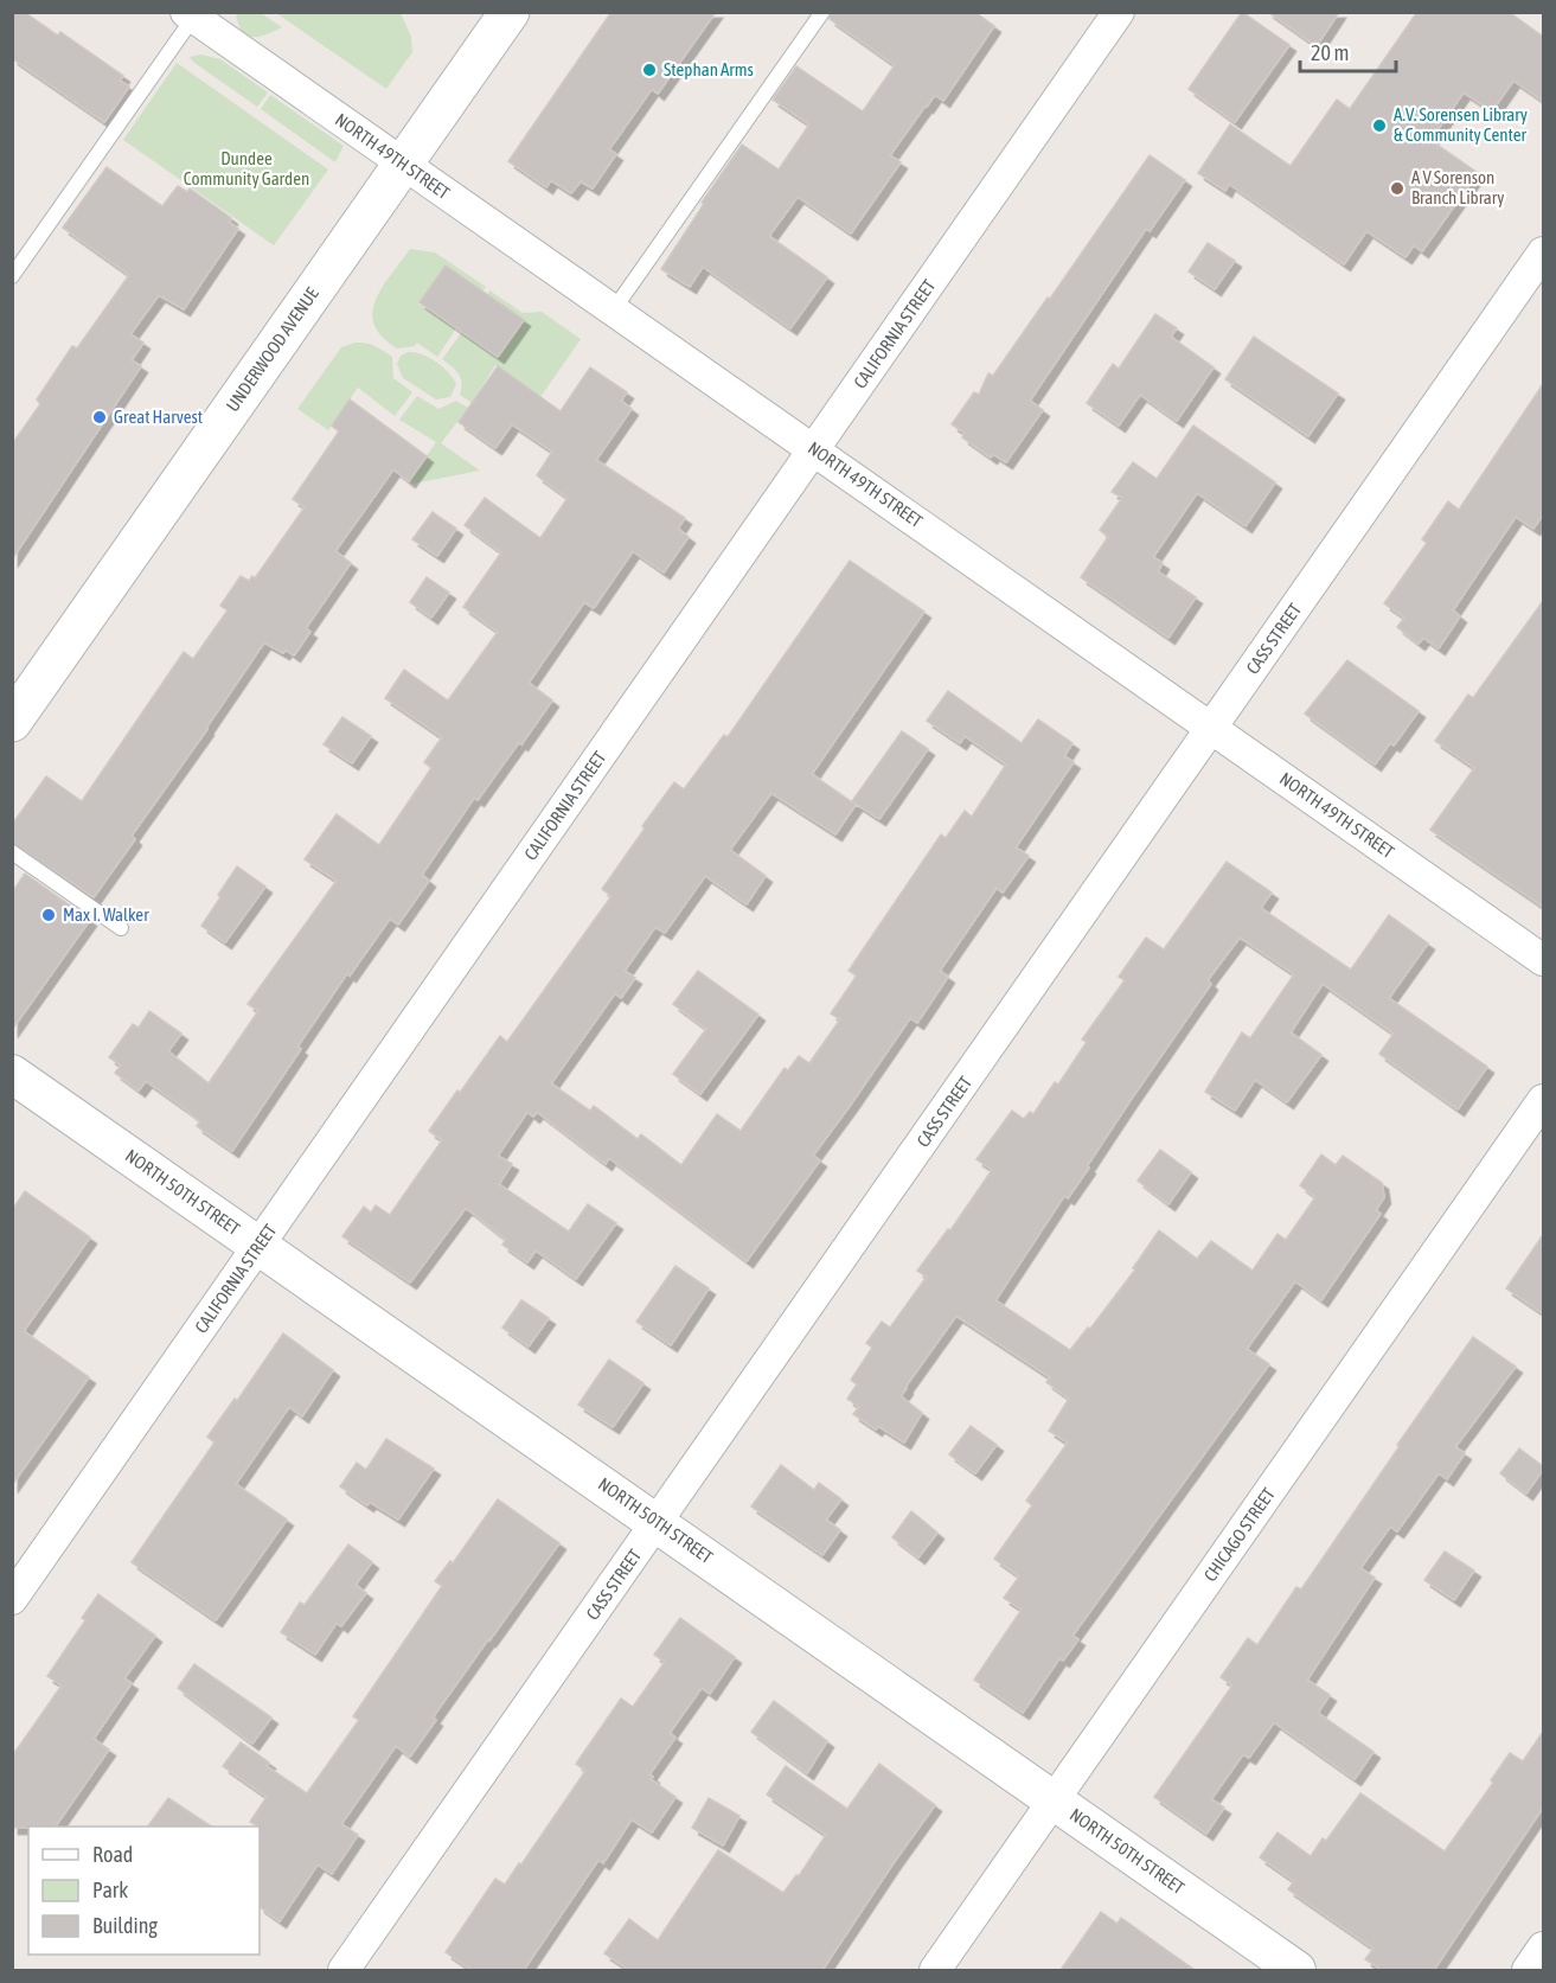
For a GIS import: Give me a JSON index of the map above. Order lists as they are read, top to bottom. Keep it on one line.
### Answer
{"streets":{"main road":["UNDERWOOD AVENUE"],"street":["NORTH 49TH STREET","CALIFORNIA STREET","CASS STREET","NORTH 50TH STREET","CHICAGO STREET"]},"crossings":[["NORTH 49TH STREET","CALIFORNIA STREET"],["NORTH 49TH STREET","UNDERWOOD AVENUE"],["NORTH 49TH STREET","CASS STREET"],["CALIFORNIA STREET","NORTH 50TH STREET"],["CASS STREET","NORTH 50TH STREET"],["NORTH 50TH STREET","CHICAGO STREET"]],"parks":["Dundee Community Garden"],"places":["Stephan Arms","A.V. Sorensen Library & Community Center","A V Sorenson Branch Library","Great Harvest","Max I. Walker"],"legend":["Road","Park","Building"],"scale_bar":"20 m"}
